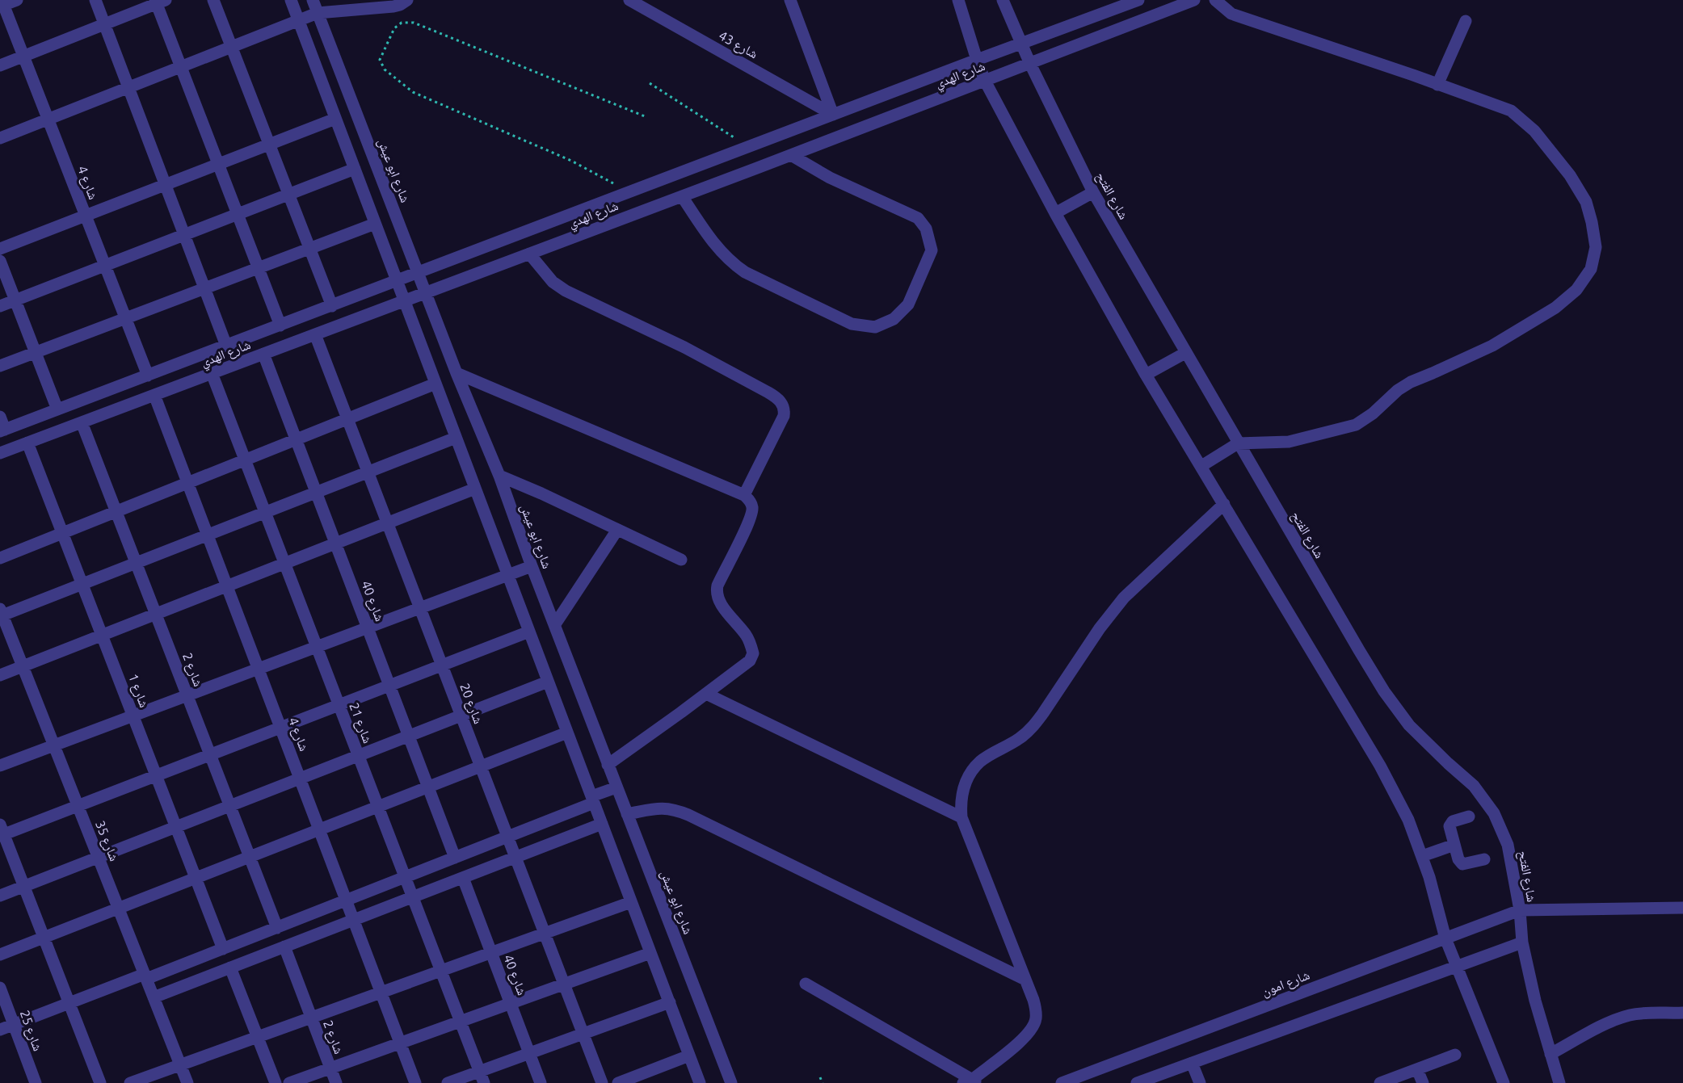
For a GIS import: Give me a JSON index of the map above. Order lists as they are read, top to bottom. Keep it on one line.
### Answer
{"streets":{"street":["شارع 43","شارع الهدي","شارع ابو عيش","شارع 4","شارع الفتح","شارع 40","شارع 2","شارع 1","شارع 20","شارع 21","شارع 35","شارع امون","شارع 25"]},"crossings":[["شارع 43","شارع الهدي"],["شارع الهدي","شارع ابو عيش"],["شارع الهدي","شارع 4"],["شارع الهدي","شارع الفتح"],["شارع الهدي","شارع 40"],["شارع الهدي","شارع 2"],["شارع الهدي","شارع 1"],["شارع الهدي","شارع 20"],["شارع الهدي","شارع 21"],["شارع الفتح","شارع امون"]]}
